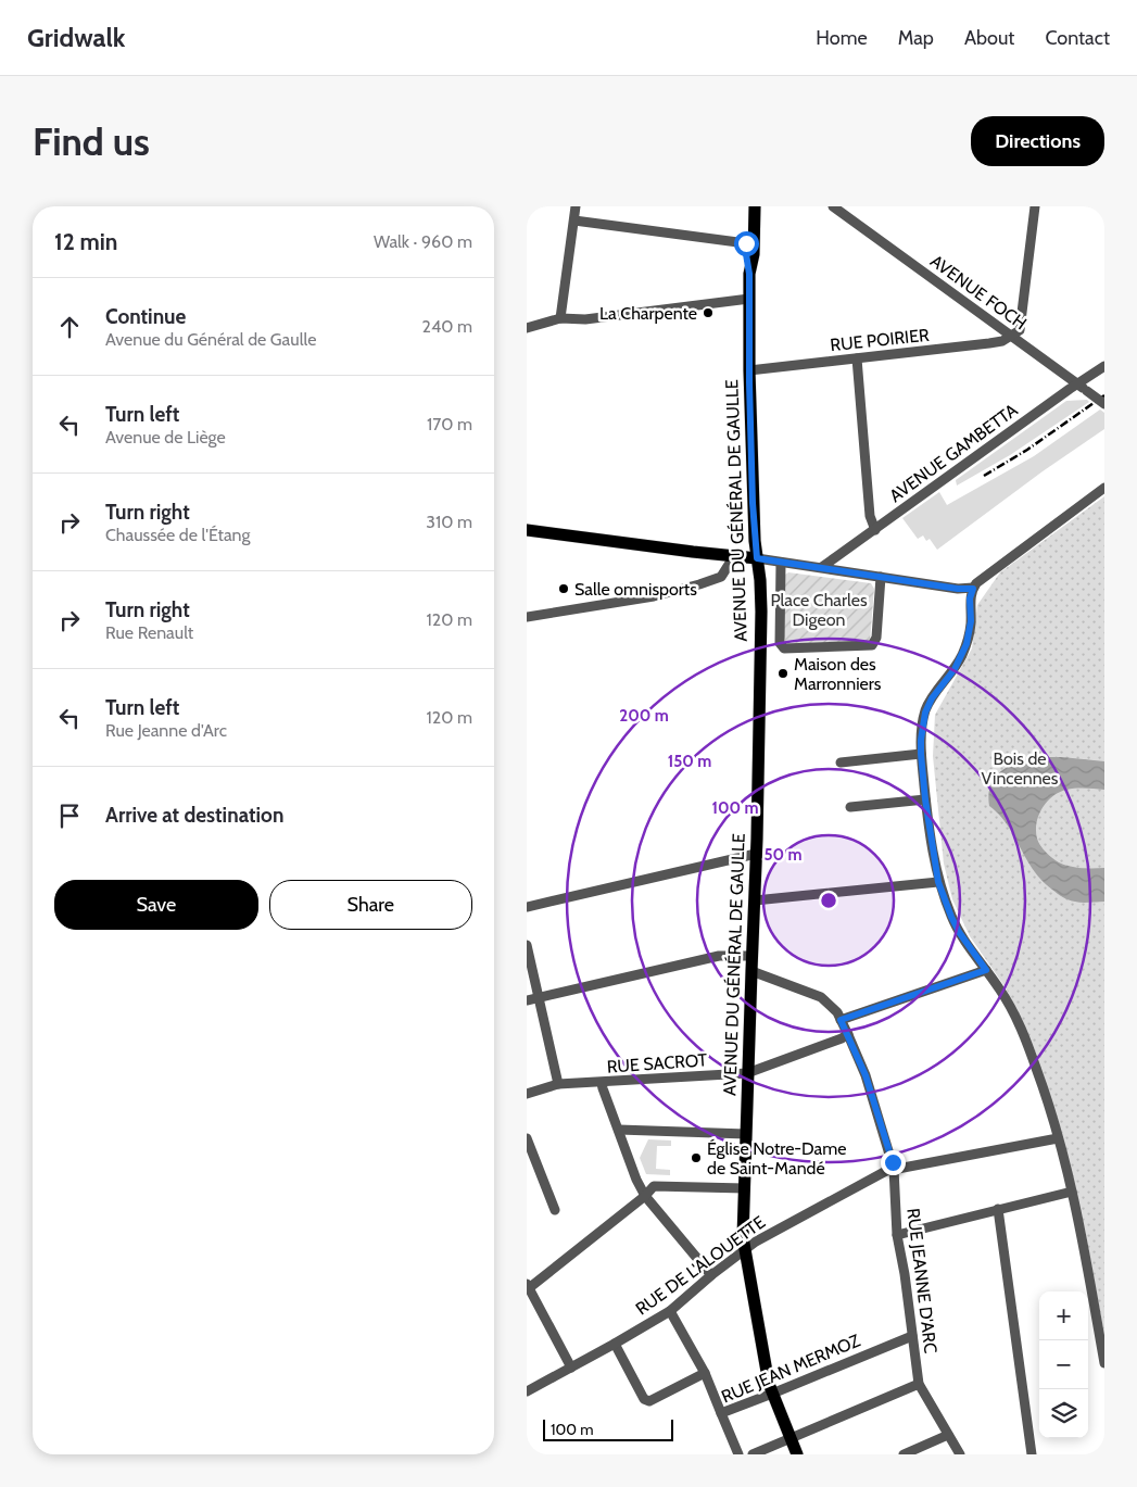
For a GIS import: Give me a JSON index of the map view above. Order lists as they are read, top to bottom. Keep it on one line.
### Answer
{"streets":{"main road":["AVENUE DU GÉNÉRAL DE GAULLE"],"street":["AVENUE FOCH","RUE POIRIER","AVENUE GAMBETTA","RUE SACROT","RUE DE L'ALOUETTE","RUE JEANNE D'ARC","RUE JEAN MERMOZ"]},"crossings":[["AVENUE FOCH","RUE POIRIER"],["AVENUE FOCH","AVENUE GAMBETTA"],["RUE POIRIER","AVENUE DU GÉNÉRAL DE GAULLE"],["AVENUE DU GÉNÉRAL DE GAULLE","RUE SACROT"],["AVENUE DU GÉNÉRAL DE GAULLE","RUE DE L'ALOUETTE"],["AVENUE DU GÉNÉRAL DE GAULLE","RUE JEANNE D'ARC"],["AVENUE DU GÉNÉRAL DE GAULLE","RUE JEAN MERMOZ"],["RUE SACROT","RUE JEANNE D'ARC"],["RUE DE L'ALOUETTE","RUE JEANNE D'ARC"],["RUE JEANNE D'ARC","RUE JEAN MERMOZ"]],"parks":["Place Charles Digeon","Bois de Vincennes"],"places":["La Charpente","Salle omnisports","Maison des Marronniers","Église Notre-Dame de Saint-Mandé"],"scale_bar":"100 m","page":{"header":"Gridwalk","nav":["Home","Map","About","Contact"],"buttons":["Directions",["Save","Share"]],"title":"Find us","heading":["12 min","Walk · 960 m"],"list":[["Continue","Avenue du Général de Gaulle","240 m"],["Turn left","Avenue de Liège","170 m"],["Turn right","Chaussée de l'Étang","310 m"],["Turn right","Rue Renault","120 m"],["Turn left","Rue Jeanne d'Arc","120 m"],"Arrive at destination"],"map_buttons":["+","−"],"scale":"100 m"},"rings":["200 m","150 m","100 m","50 m"]}
